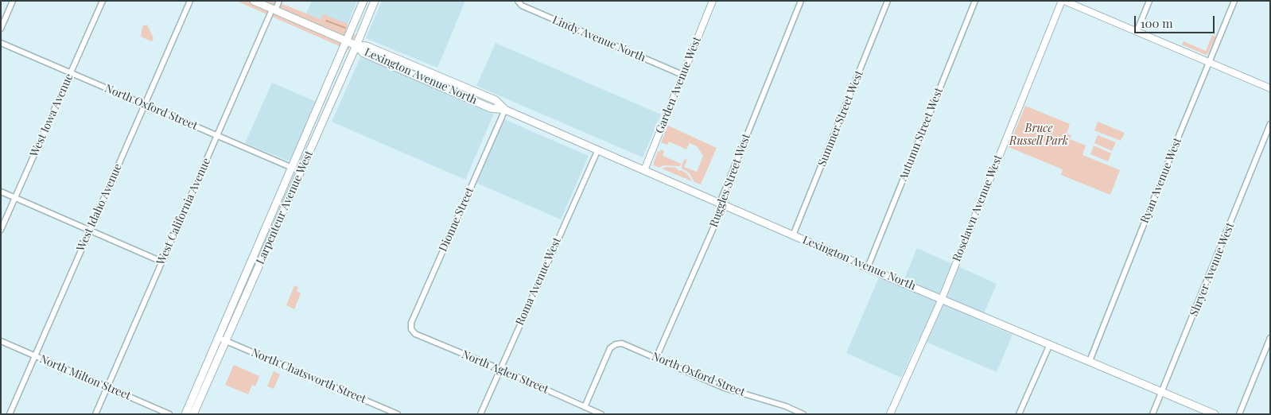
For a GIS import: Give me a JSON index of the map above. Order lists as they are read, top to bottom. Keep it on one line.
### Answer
{"streets":{"main road":["Lexington Avenue North","Larpenteur Avenue West"],"street":["Lindy Avenue North","Garden Avenue West","North Oxford Street","West Iowa Avenue","Summer Street West","Autumn Street West","Ruggles Street West","Ryan Avenue West","West Idaho Avenue","Roselawn Avenue West","West California Avenue","Dionne Street","Shryer Avenue West","Roma Avenue West","North Aglen Street","North Chatsworth Street","North Milton Street"]},"crossings":[["Lindy Avenue North","Garden Avenue West"],["Lexington Avenue North","Garden Avenue West"],["Lexington Avenue North","Summer Street West"],["Lexington Avenue North","Autumn Street West"],["Lexington Avenue North","Ruggles Street West"],["Lexington Avenue North","Ryan Avenue West"],["Lexington Avenue North","Larpenteur Avenue West"],["Lexington Avenue North","Roselawn Avenue West"],["Lexington Avenue North","West California Avenue"],["Lexington Avenue North","Dionne Street"],["Lexington Avenue North","Shryer Avenue West"],["Lexington Avenue North","Roma Avenue West"],["North Oxford Street","West Iowa Avenue"],["North Oxford Street","Ruggles Street West"],["North Oxford Street","West Idaho Avenue"],["North Oxford Street","Larpenteur Avenue West"],["North Oxford Street","West California Avenue"],["North Oxford Street","North Aglen Street"],["West Idaho Avenue","North Milton Street"],["Larpenteur Avenue West","North Chatsworth Street"],["West California Avenue","North Milton Street"],["Dionne Street","North Aglen Street"],["Roma Avenue West","North Aglen Street"]],"parks":["Bruce Russell Park"],"scale_bar":"100 m"}
